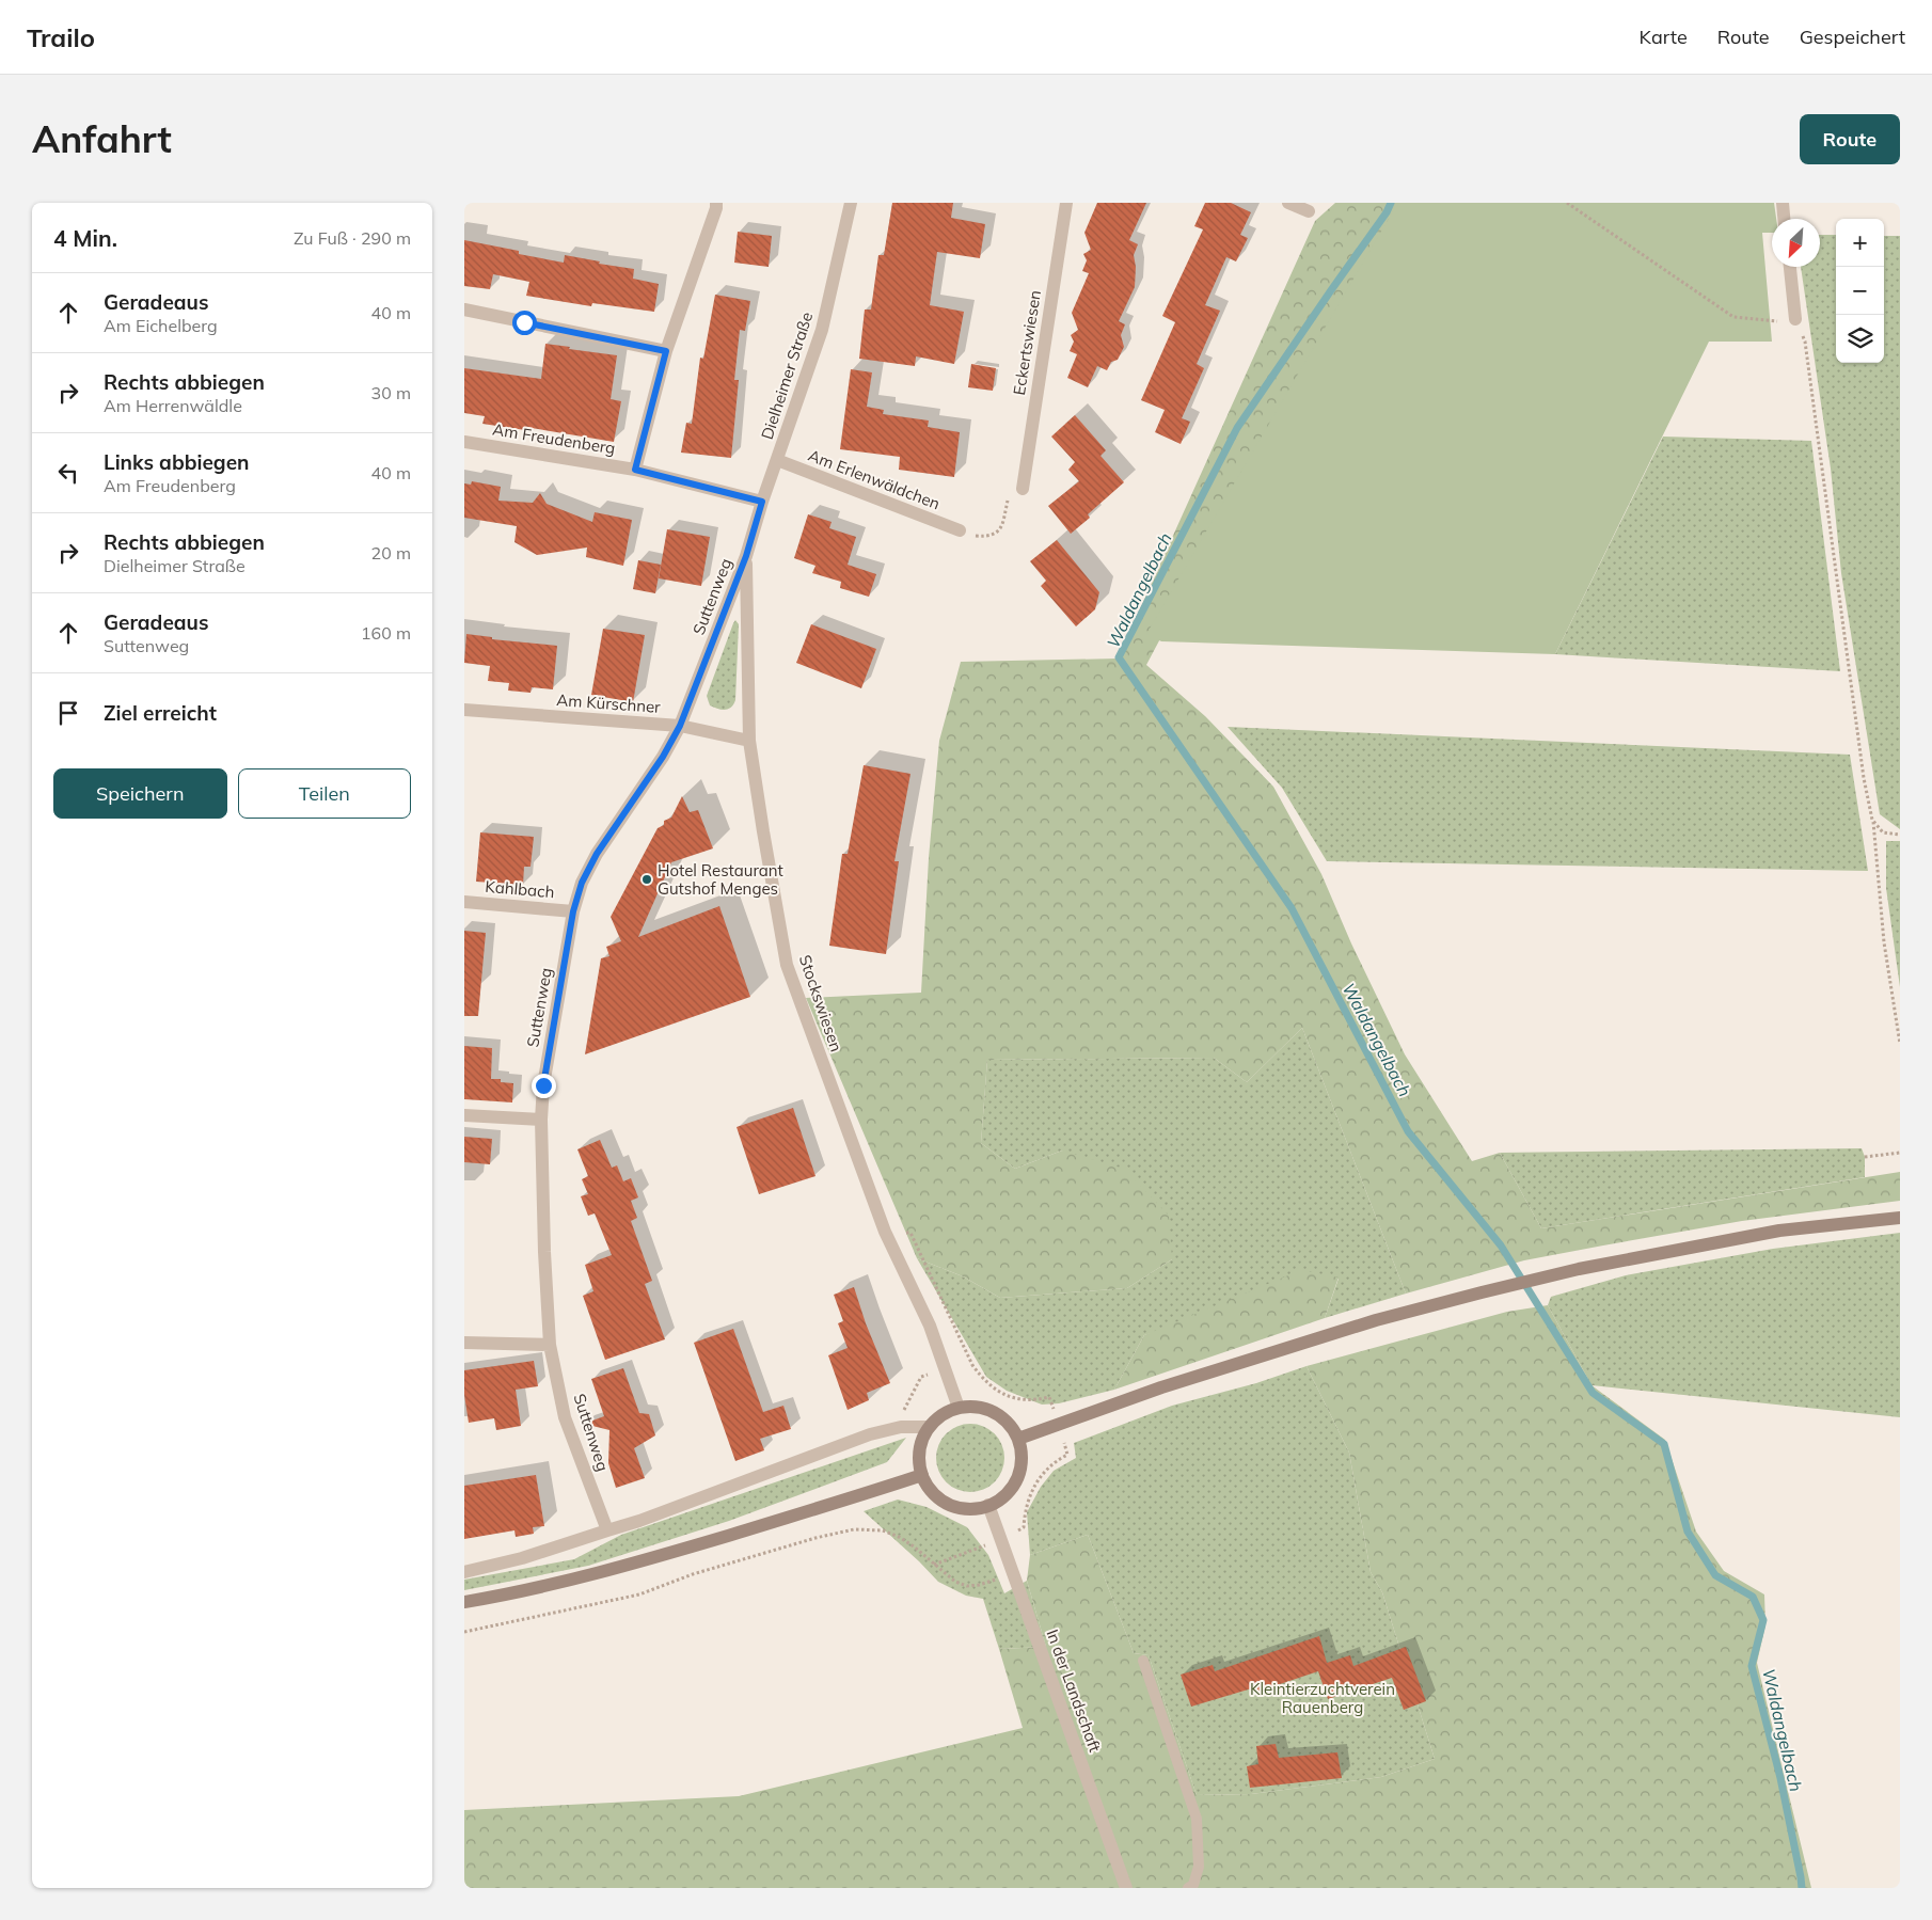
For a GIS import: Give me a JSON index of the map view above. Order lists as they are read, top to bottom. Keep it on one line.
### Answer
{"streets":{"street":["Eckertswiesen","Dielheimer Straße","Am Freudenberg","Am Erlenwäldchen","Suttenweg","Am Kürschner","Kahlbach","Stockswiesen","In der Landschaft"]},"crossings":[["Dielheimer Straße","Am Freudenberg"],["Dielheimer Straße","Am Erlenwäldchen"],["Dielheimer Straße","Suttenweg"],["Dielheimer Straße","Stockswiesen"],["Suttenweg","Am Kürschner"],["Suttenweg","Kahlbach"],["Suttenweg","Stockswiesen"],["Am Kürschner","Stockswiesen"],["Stockswiesen","In der Landschaft"]],"water":["Waldangelbach"],"parks":["Kleintierzuchtverein Rauenberg"],"places":["Hotel Restaurant Gutshof Menges"],"north":"bottom left","page":{"header":"Trailo","nav":["Karte","Route","Gespeichert"],"buttons":["Route",["Speichern","Teilen"]],"title":"Anfahrt","heading":["4 Min.","Zu Fuß · 290 m"],"map_buttons":["+","−"],"list":[["Geradeaus","Am Eichelberg","40 m"],["Rechts abbiegen","Am Herrenwäldle","30 m"],["Links abbiegen","Am Freudenberg","40 m"],["Rechts abbiegen","Dielheimer Straße","20 m"],["Geradeaus","Suttenweg","160 m"],"Ziel erreicht"]}}
